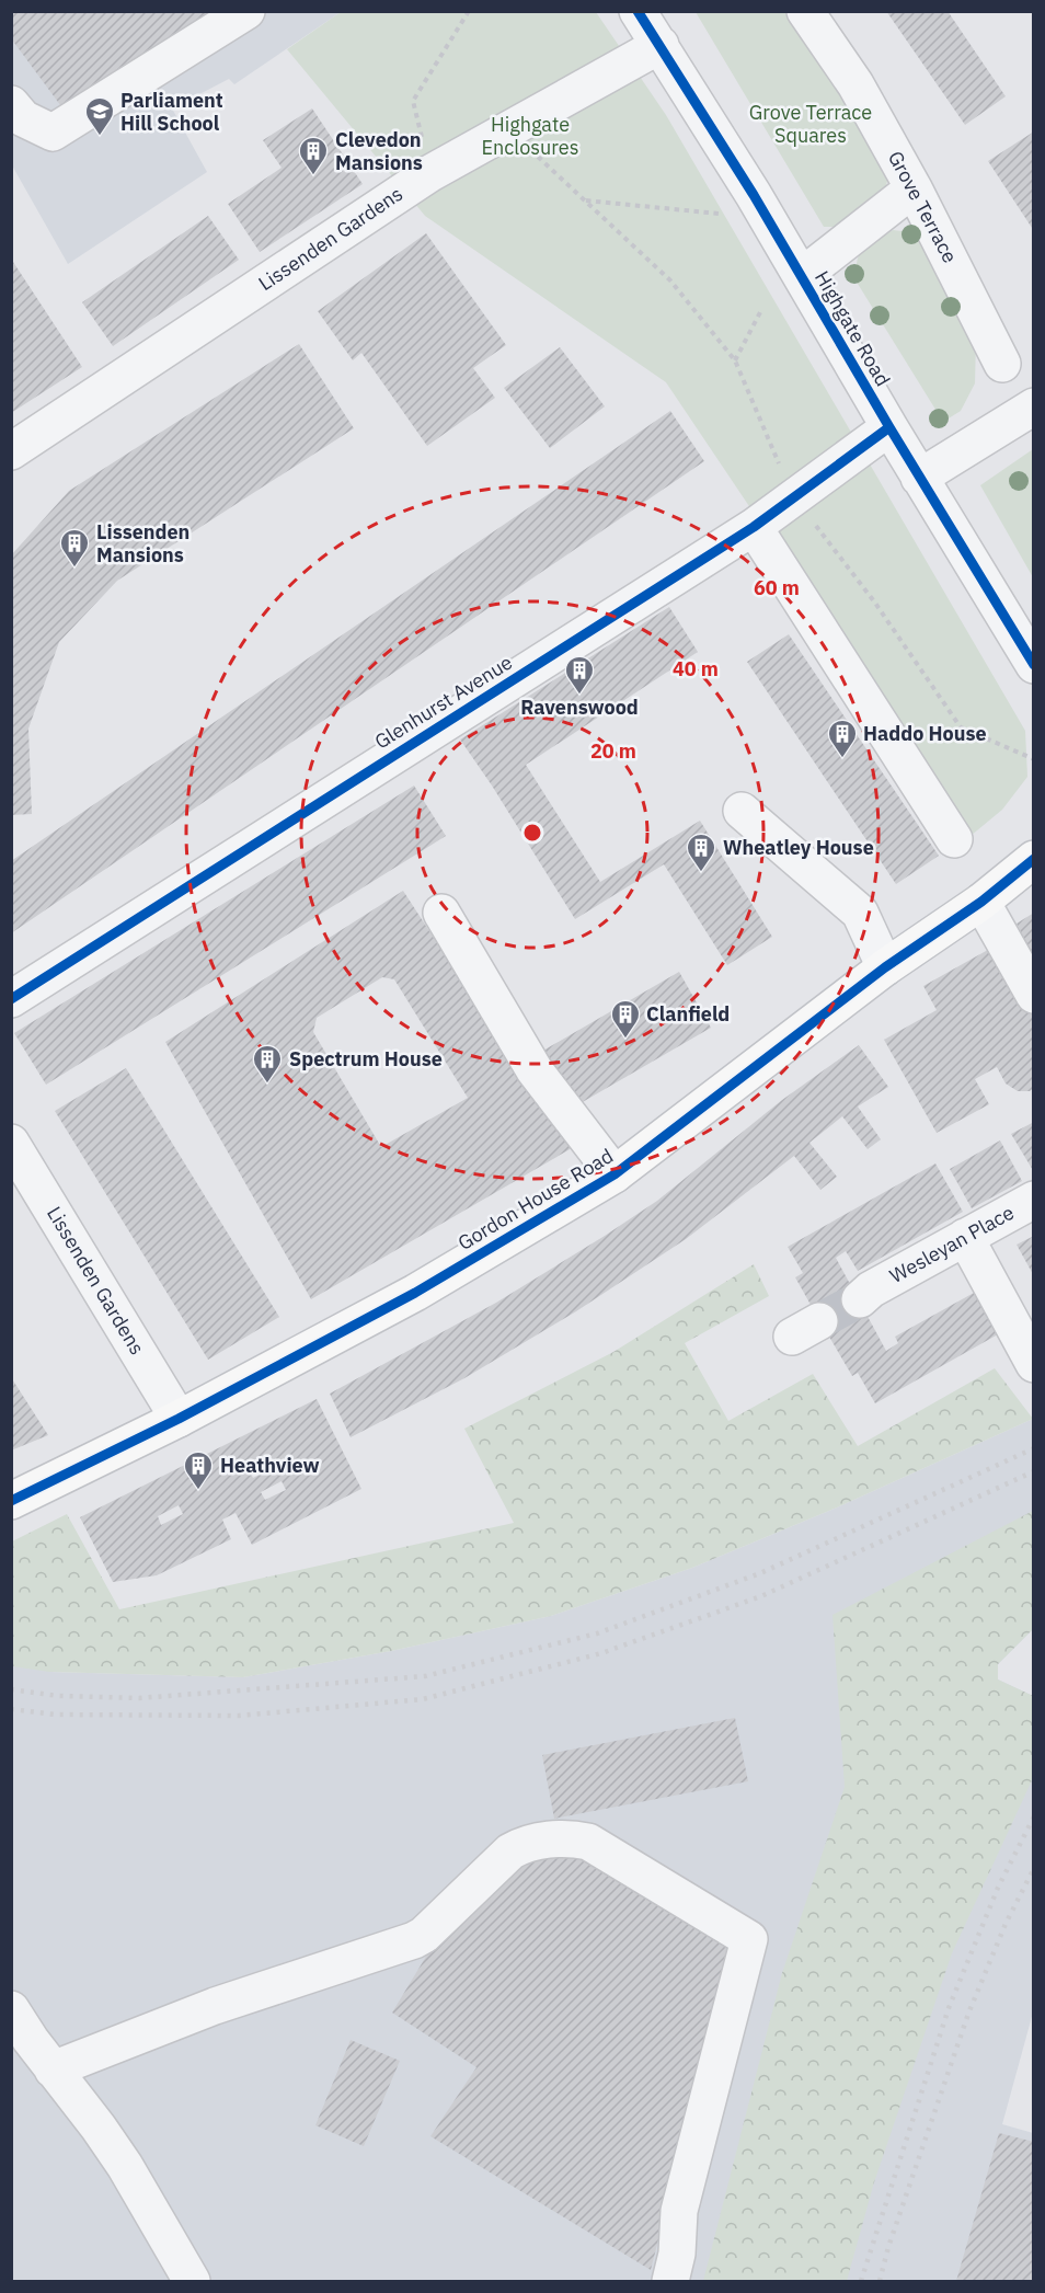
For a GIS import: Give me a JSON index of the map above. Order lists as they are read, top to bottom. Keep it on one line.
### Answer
{"streets":{"main road":["Gordon House Road"],"street":["Grove Terrace","Lissenden Gardens","Highgate Road","Glenhurst Avenue","Wesleyan Place"]},"crossings":[["Lissenden Gardens","Highgate Road"],["Lissenden Gardens","Gordon House Road"],["Highgate Road","Glenhurst Avenue"]],"parks":["Grove Terrace Squares","Highgate Enclosures"],"places":{"school or university":["Parliament Hill School"],"building":["Clevedon Mansions","Lissenden Mansions","Ravenswood","Haddo House","Wheatley House","Clanfield","Spectrum House","Heathview"]},"rings":["60 m","40 m","20 m"]}
